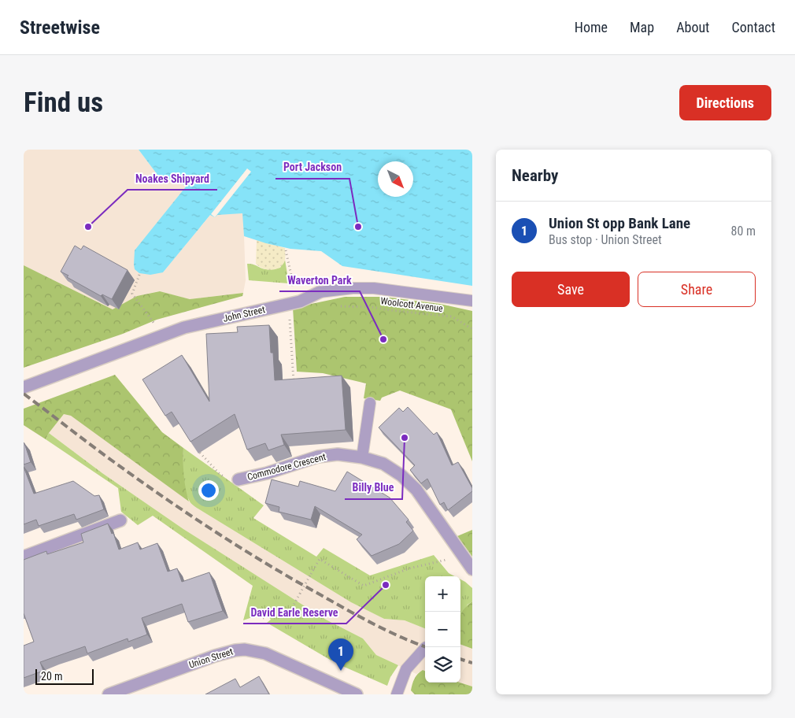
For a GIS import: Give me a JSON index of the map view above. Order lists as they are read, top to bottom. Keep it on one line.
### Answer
{"streets":{"street":["John Street","Commodore Crescent","Union Street"],"path":["Woolcott Avenue"]},"places":["Noakes Shipyard","Port Jackson","Waverton Park","Billy Blue","David Earle Reserve"],"scale_bar":"20 m","north":"bottom right","page":{"header":"Streetwise","nav":["Home","Map","About","Contact"],"buttons":["Directions",["Save","Share"]],"title":"Find us","heading":"Nearby","list":[{"mark":"1","name":"Union St opp Bank Lane","note":"Bus stop · Union Street","value":"80 m"}],"map_buttons":["+","−"],"pins":"1","scale":"20 m"}}
